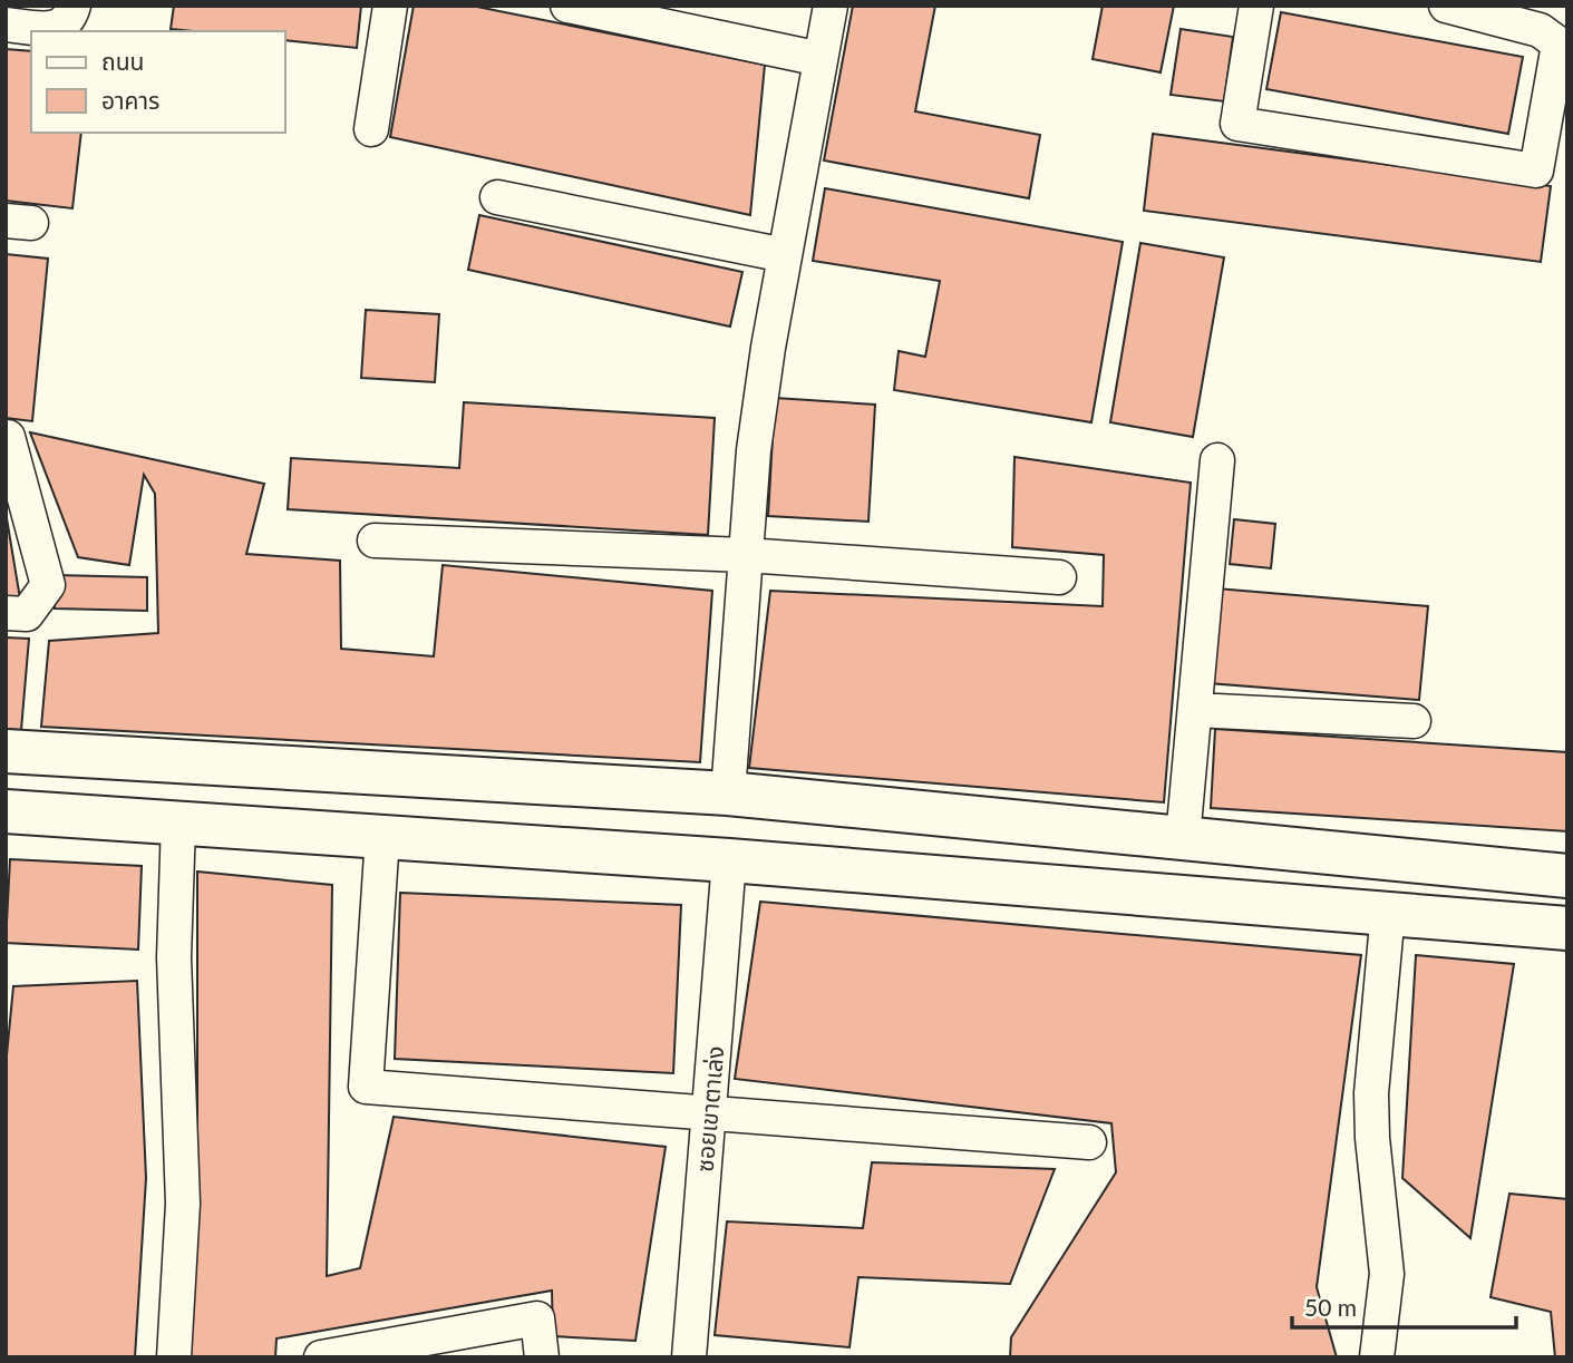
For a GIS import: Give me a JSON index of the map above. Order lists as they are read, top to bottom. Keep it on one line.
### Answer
{"streets":{"street":["ซอยเขาตาเล่ง"]},"legend":["ถนน","อาคาร"],"scale_bar":"50 m"}
